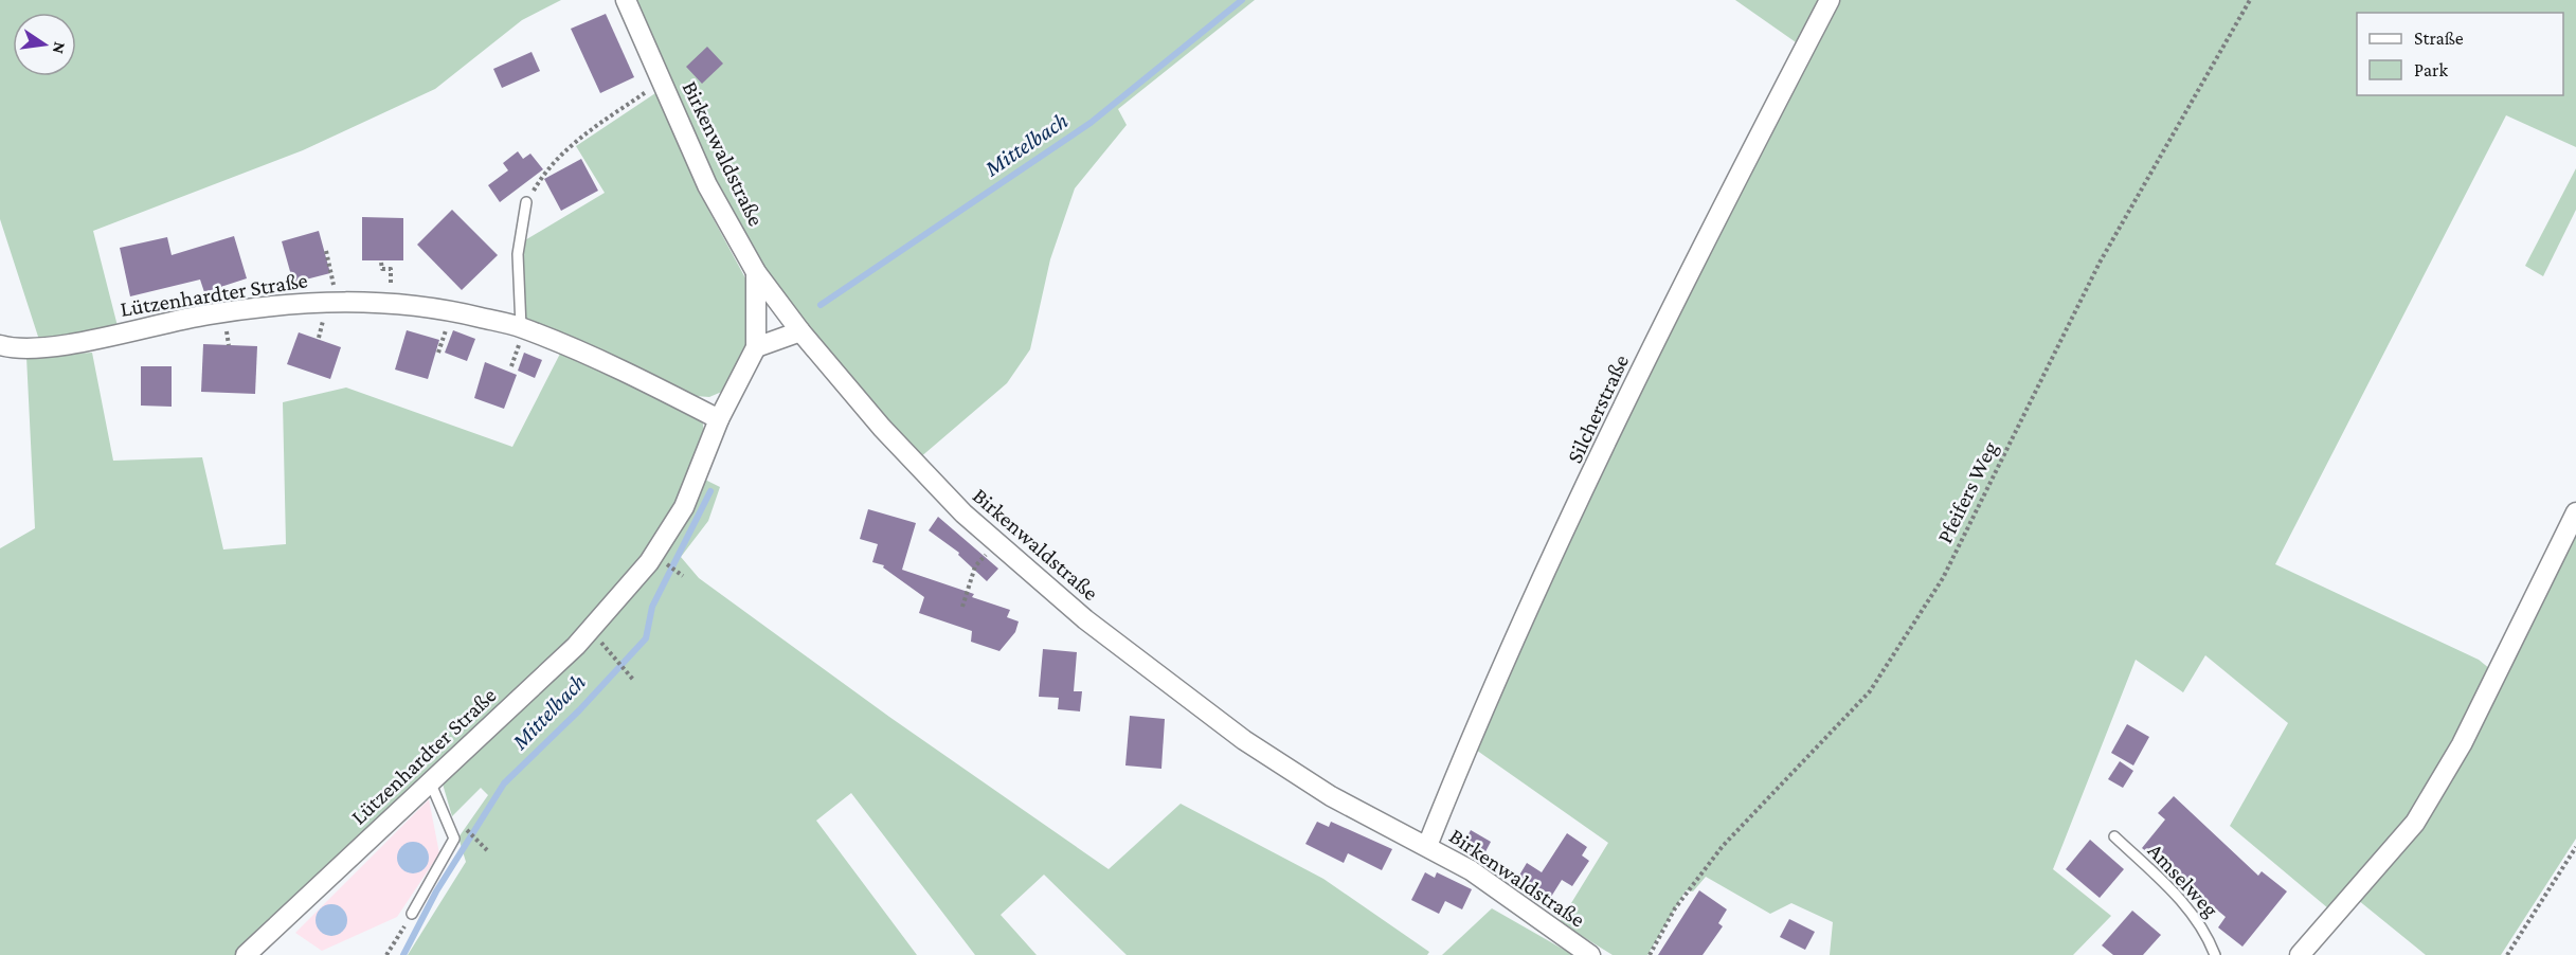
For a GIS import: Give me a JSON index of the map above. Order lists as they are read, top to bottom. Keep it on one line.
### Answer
{"streets":{"street":["Birkenwaldstraße","Lützenhardter Straße","Silcherstraße"],"lane":["Amselweg"],"path":["Pfeifers Weg"]},"crossings":[["Birkenwaldstraße","Lützenhardter Straße"],["Birkenwaldstraße","Silcherstraße"]],"water":["Mittelbach"],"legend":["Straße","Park"],"north":"right"}
